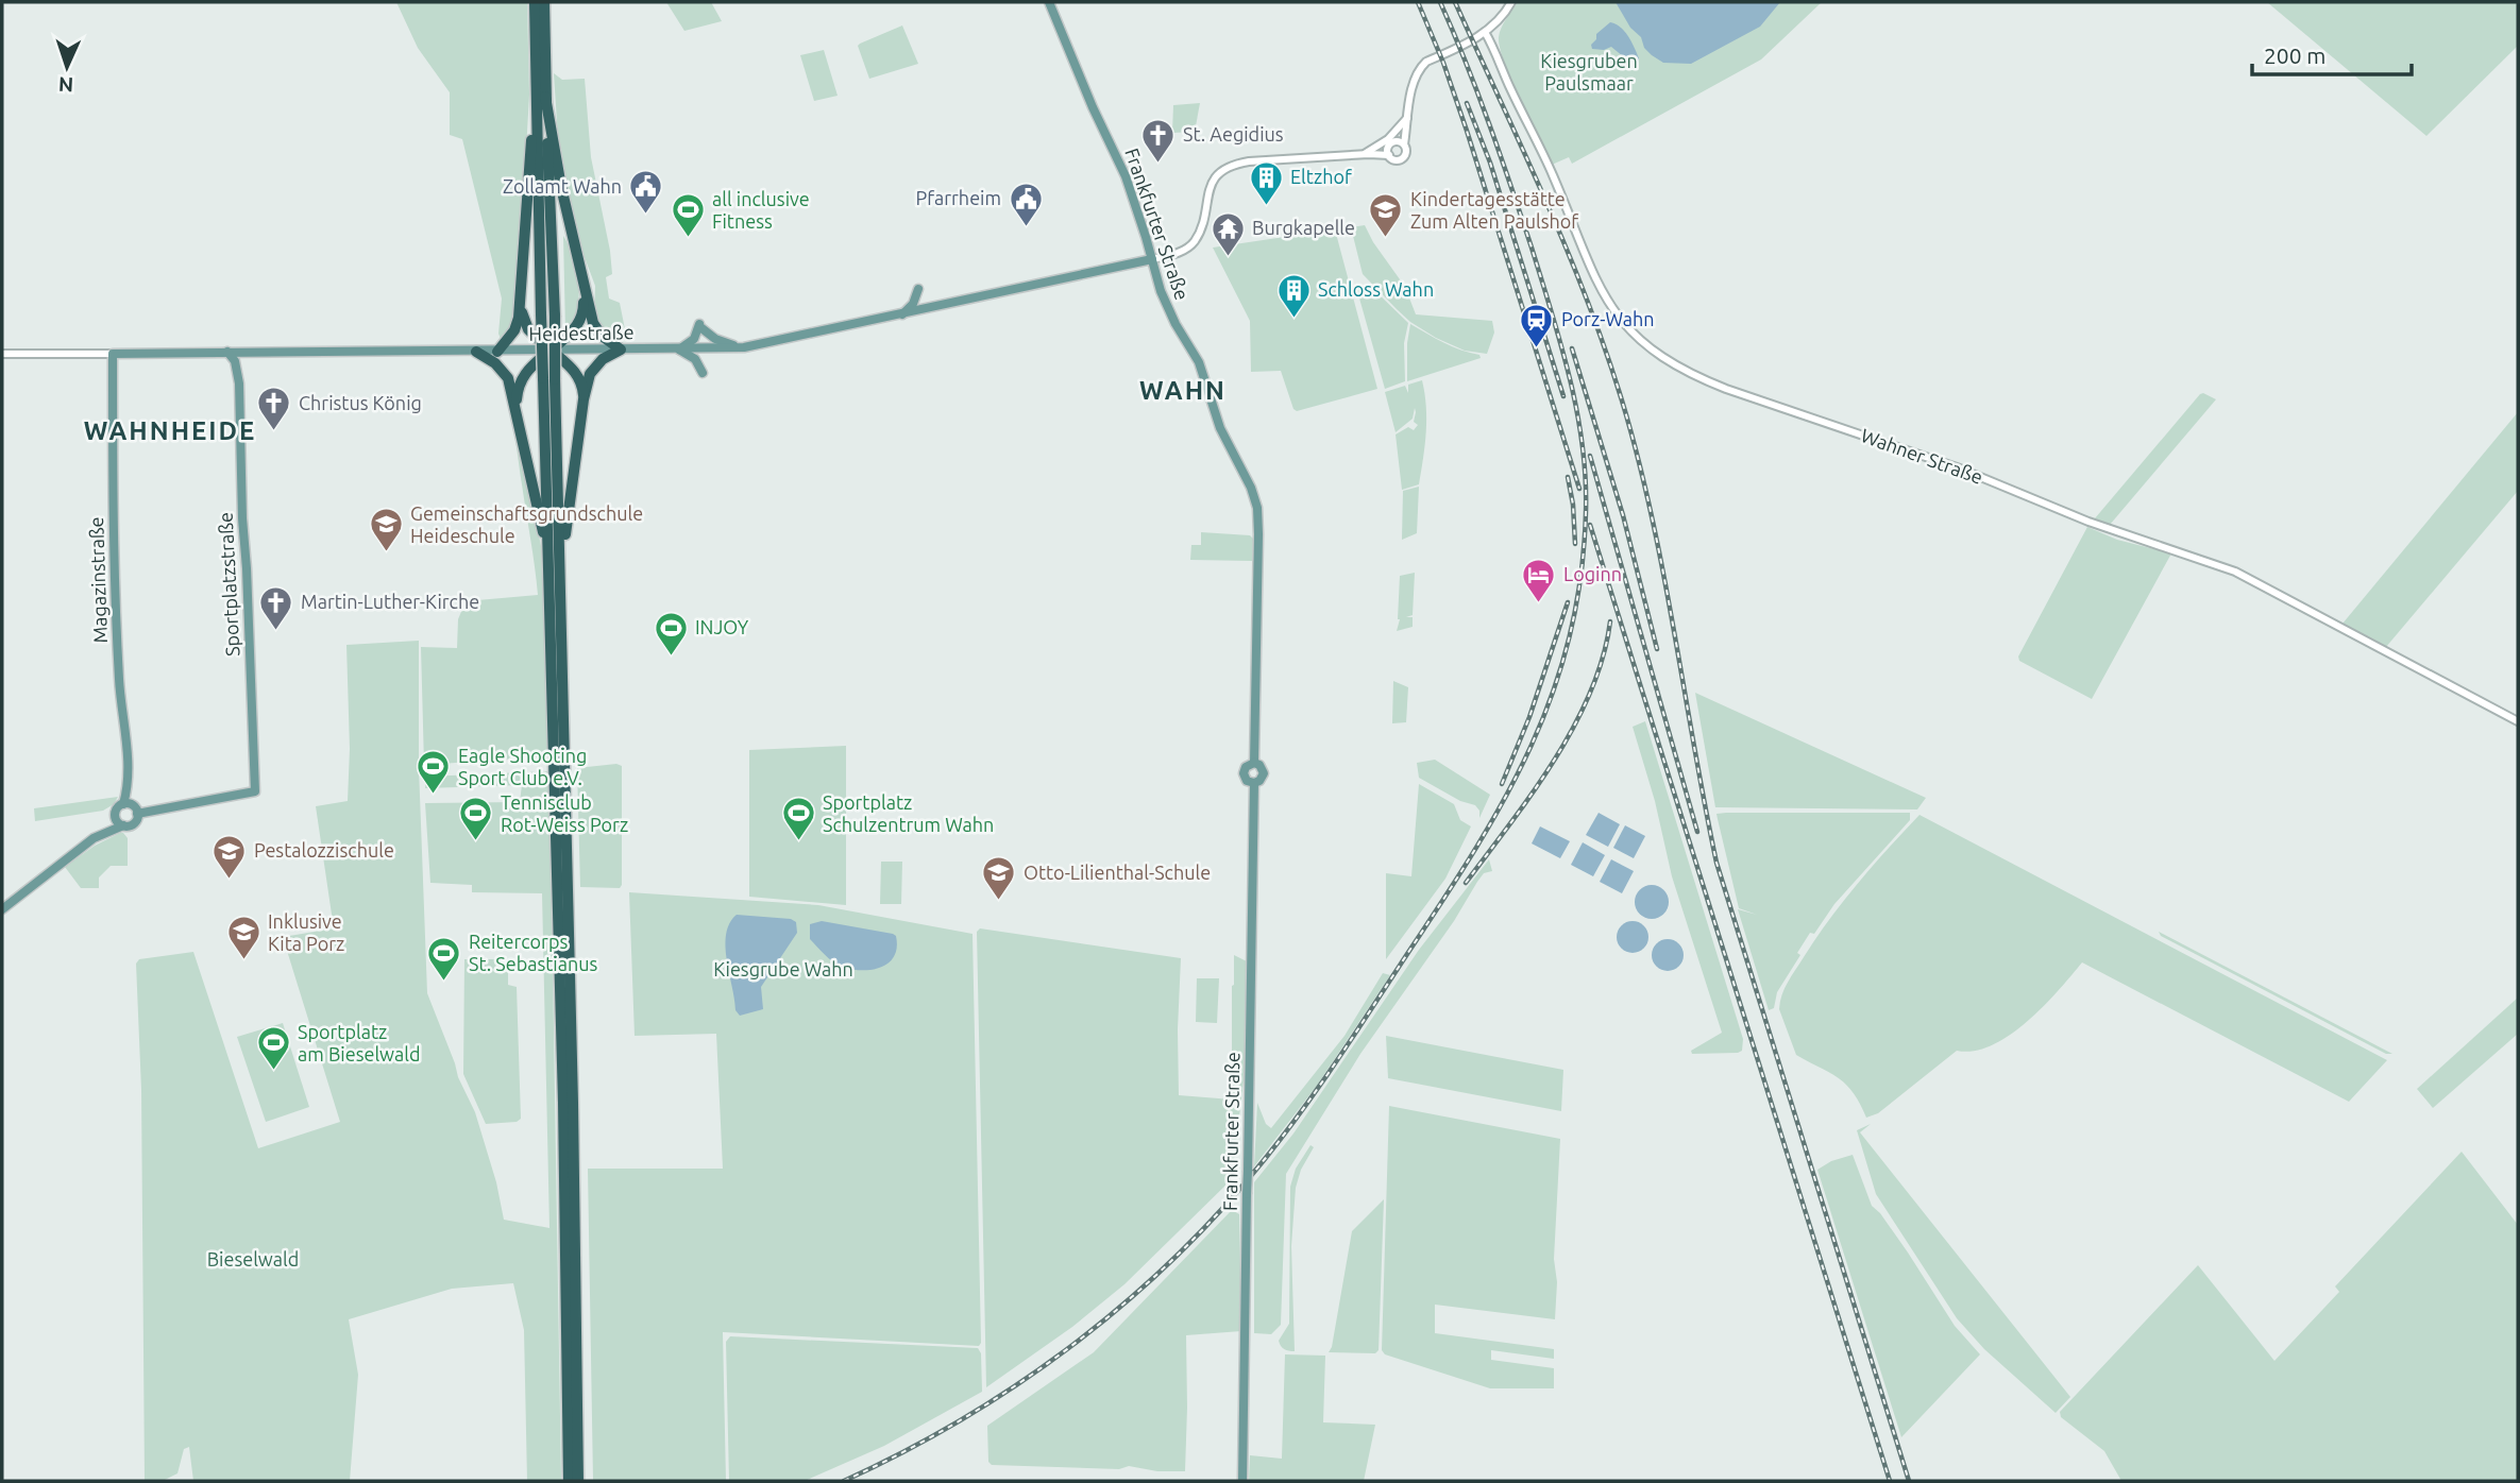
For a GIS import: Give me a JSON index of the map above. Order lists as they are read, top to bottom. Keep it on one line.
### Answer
{"streets":{"main road":["Frankfurter Straße","Heidestraße","Magazinstraße","Sportplatzstraße"],"street":["Wahner Straße"]},"crossings":[["Frankfurter Straße","Heidestraße"],["Heidestraße","Magazinstraße"],["Magazinstraße","Sportplatzstraße"]],"districts":["WAHN","WAHNHEIDE"],"parks":["Kiesgruben Paulsmaar","Kiesgrube Wahn","Bieselwald"],"places":{"church":["St. Aegidius","Christus König","Martin-Luther-Kirche"],"building":["Eltzhof","Schloss Wahn"],"public building":["Zollamt Wahn","Pfarrheim"],"sports":["all inclusive Fitness","INJOY","Eagle Shooting Sport Club e.V.","Tennisclub Rot-Weiss Porz","Sportplatz Schulzentrum Wahn","Reitercorps St. Sebastianus","Sportplatz am Bieselwald"],"school or university":["Kindertagesstätte Zum Alten Paulshof","Gemeinschaftsgrundschule Heideschule","Pestalozzischule","Otto-Lilienthal-Schule","Inklusive Kita Porz"],"temple":["Burgkapelle"],"station":["Porz-Wahn"],"hotel":["Loginn"]},"scale_bar":"200 m","north":"bottom"}
